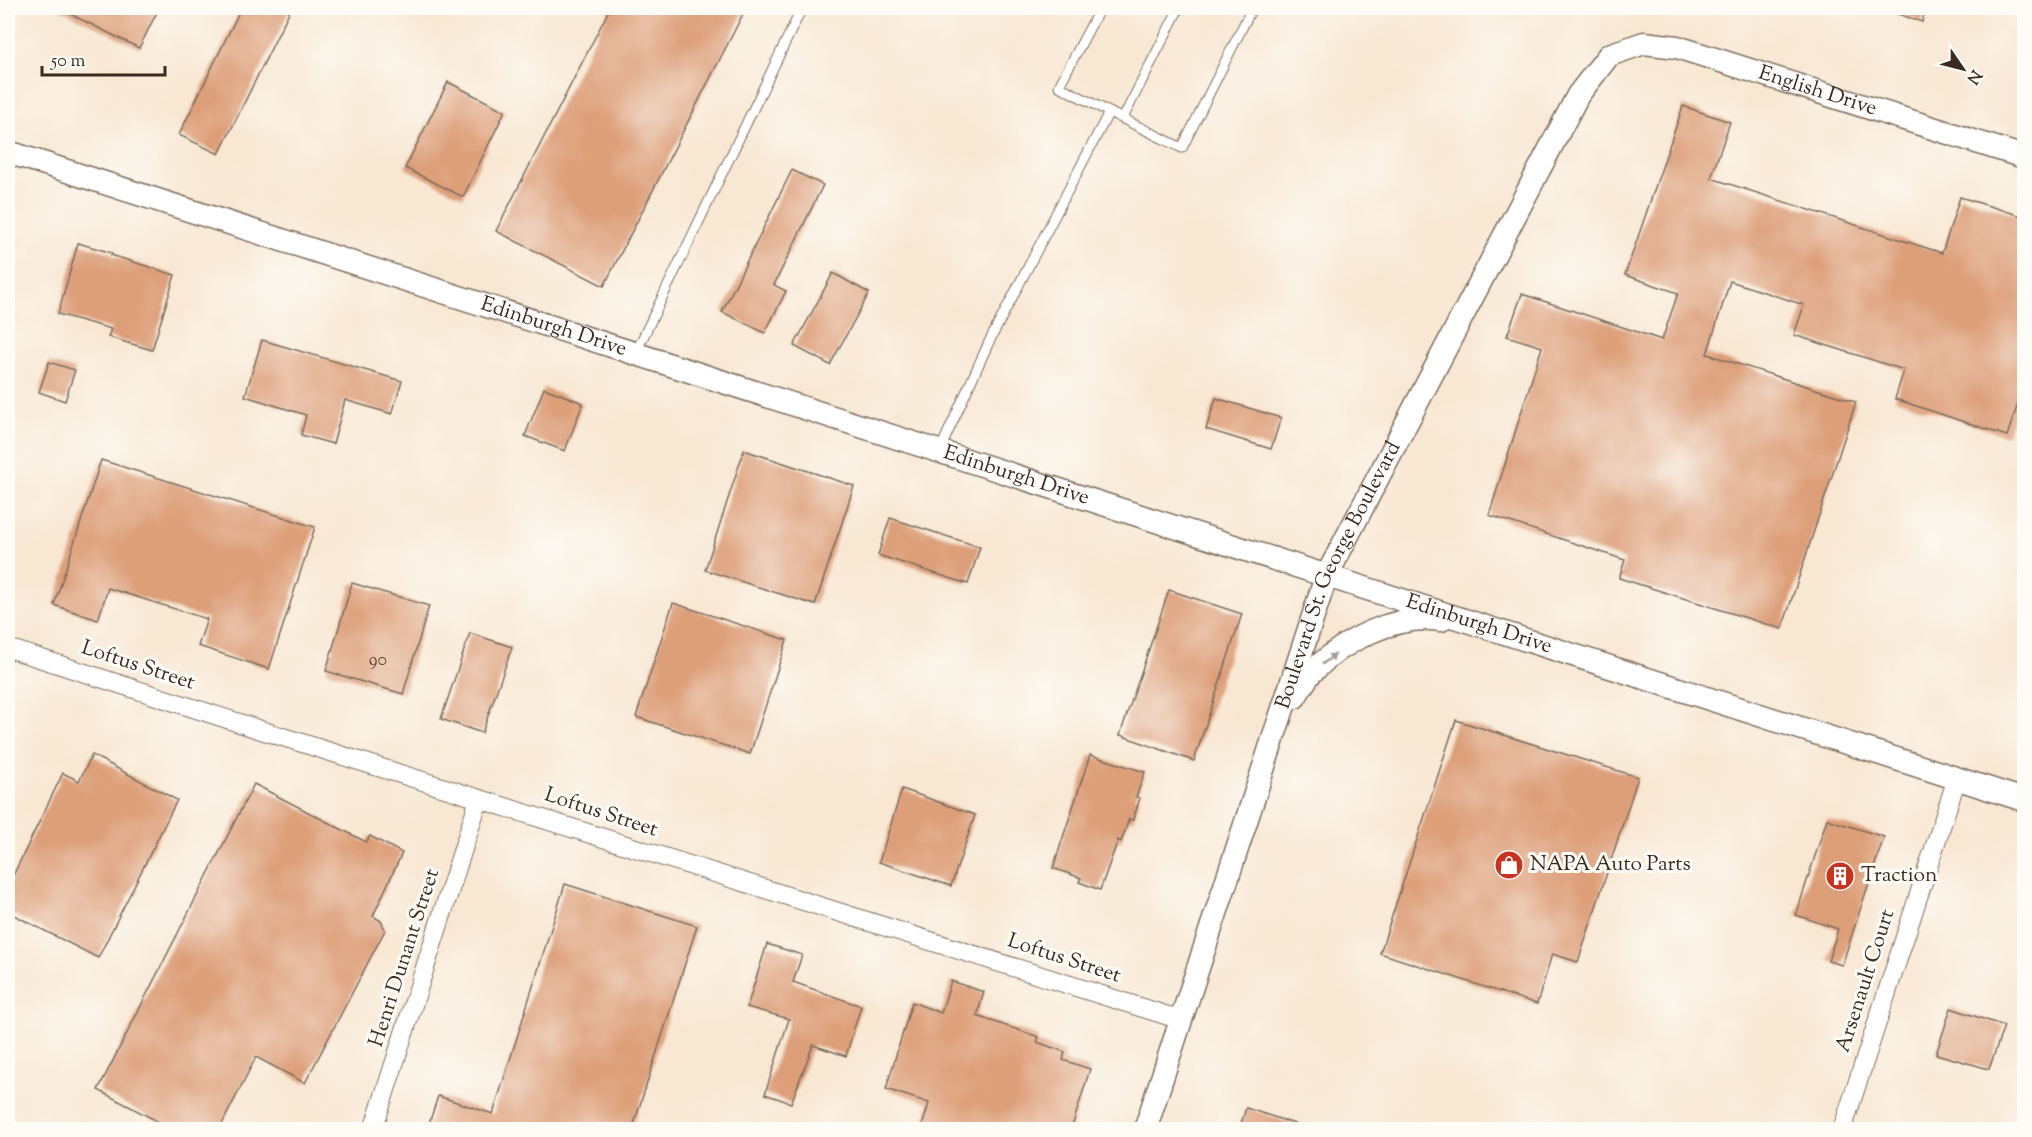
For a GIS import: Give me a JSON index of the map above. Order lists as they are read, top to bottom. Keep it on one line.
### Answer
{"streets":{"street":["English Drive","Edinburgh Drive","Boulevard St. George Boulevard","Loftus Street","Henri Dunant Street","Arsenault Court"]},"crossings":[["English Drive","Boulevard St. George Boulevard"],["Edinburgh Drive","Boulevard St. George Boulevard"],["Edinburgh Drive","Arsenault Court"],["Boulevard St. George Boulevard","Loftus Street"],["Loftus Street","Henri Dunant Street"]],"places":{"shop":["NAPA Auto Parts"],"building":["Traction"]},"house_numbers":["90"],"scale_bar":"50 m","north":"bottom right"}
